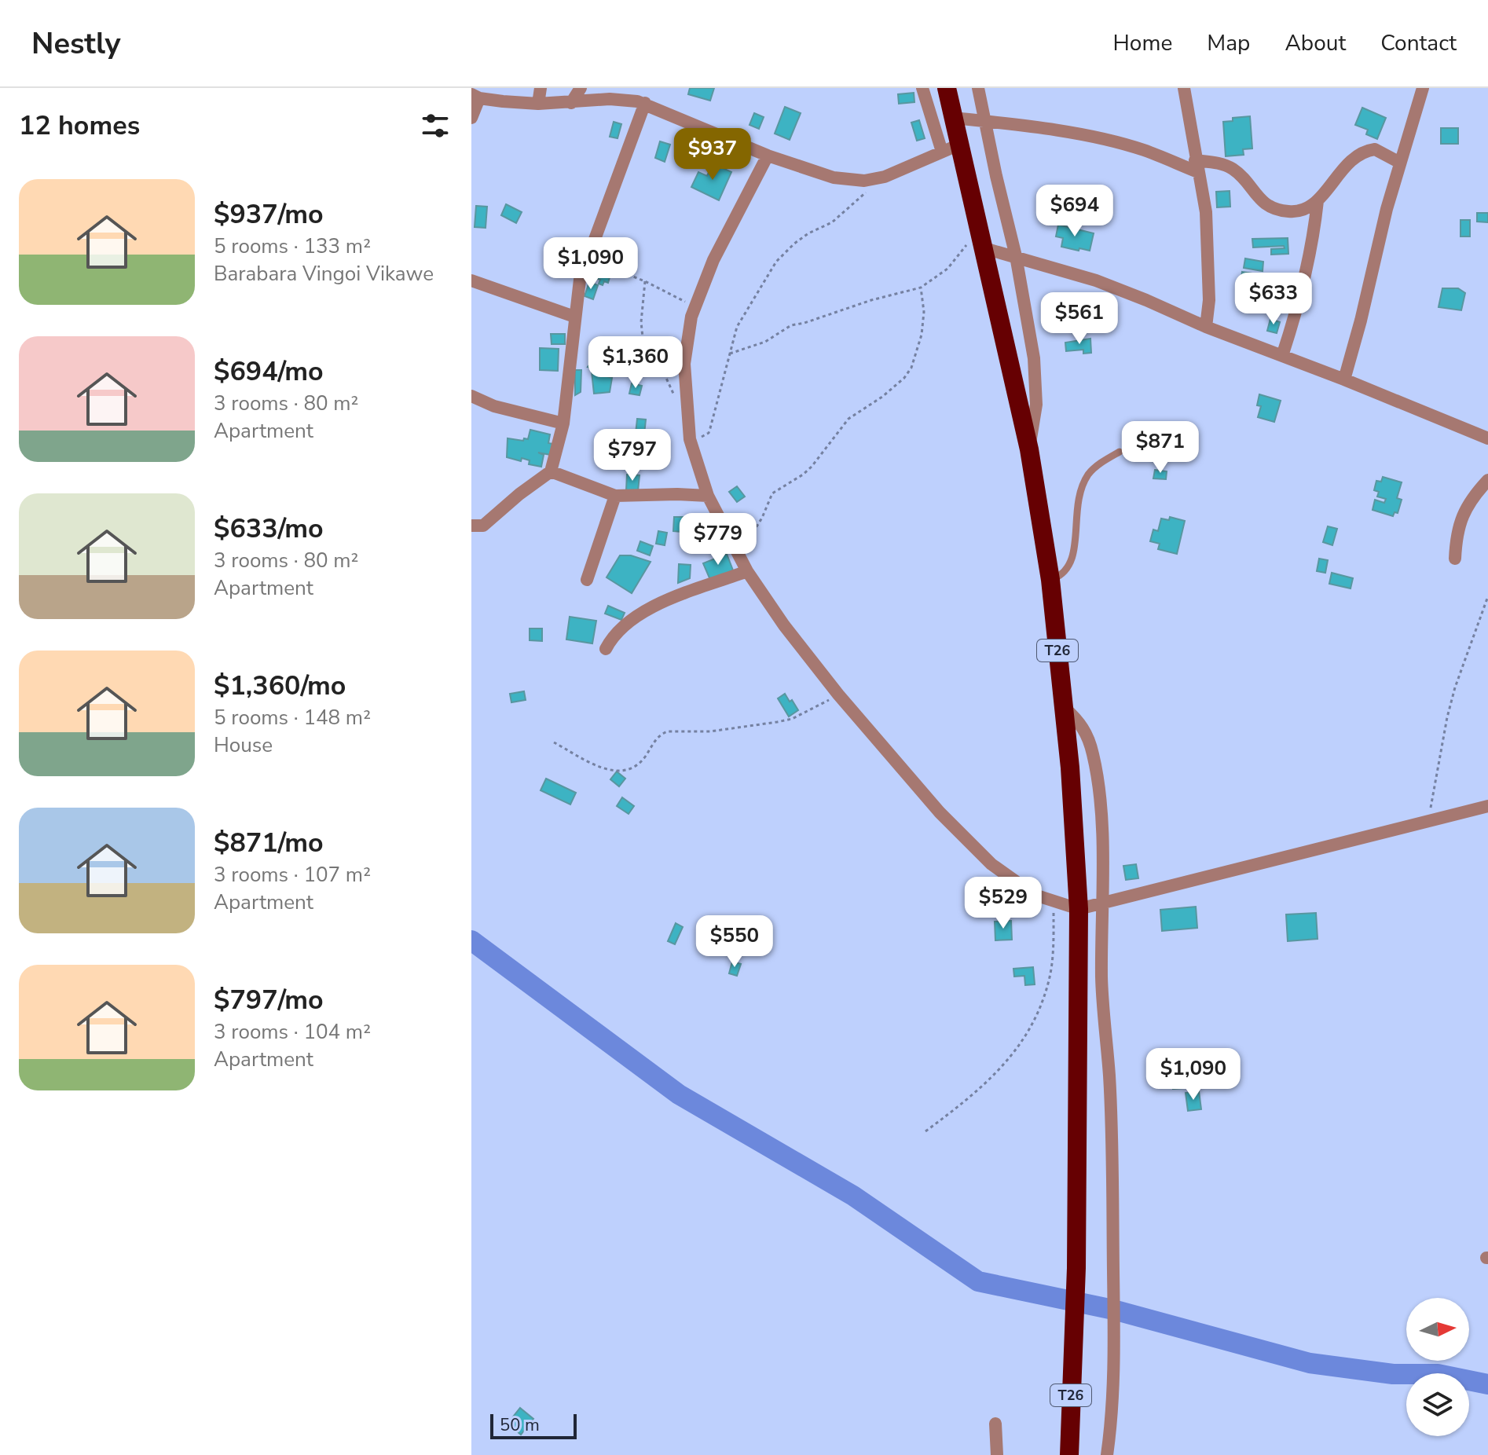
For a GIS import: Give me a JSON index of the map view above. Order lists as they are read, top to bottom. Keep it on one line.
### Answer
{"streets":{"highway":["T26"]},"scale_bar":"50 m","north":"right","page":{"header":"Nestly","nav":["Home","Map","About","Contact"],"heading":"12 homes","price":["$937","$694","$1,090","$633","$561","$1,360","$871","$797","$779","$529","$550","$1,090"],"list":[{"name":"$937/mo","note":"5 rooms · 133 m² · Barabara Vingoi Vikawe"},{"name":"$694/mo","note":"3 rooms · 80 m² · Apartment"},{"name":"$633/mo","note":"3 rooms · 80 m² · Apartment"},{"name":"$1,360/mo","note":"5 rooms · 148 m² · House"},{"name":"$871/mo","note":"3 rooms · 107 m² · Apartment"},{"name":"$797/mo","note":"3 rooms · 104 m² · Apartment"}],"scale":"50 m"}}
